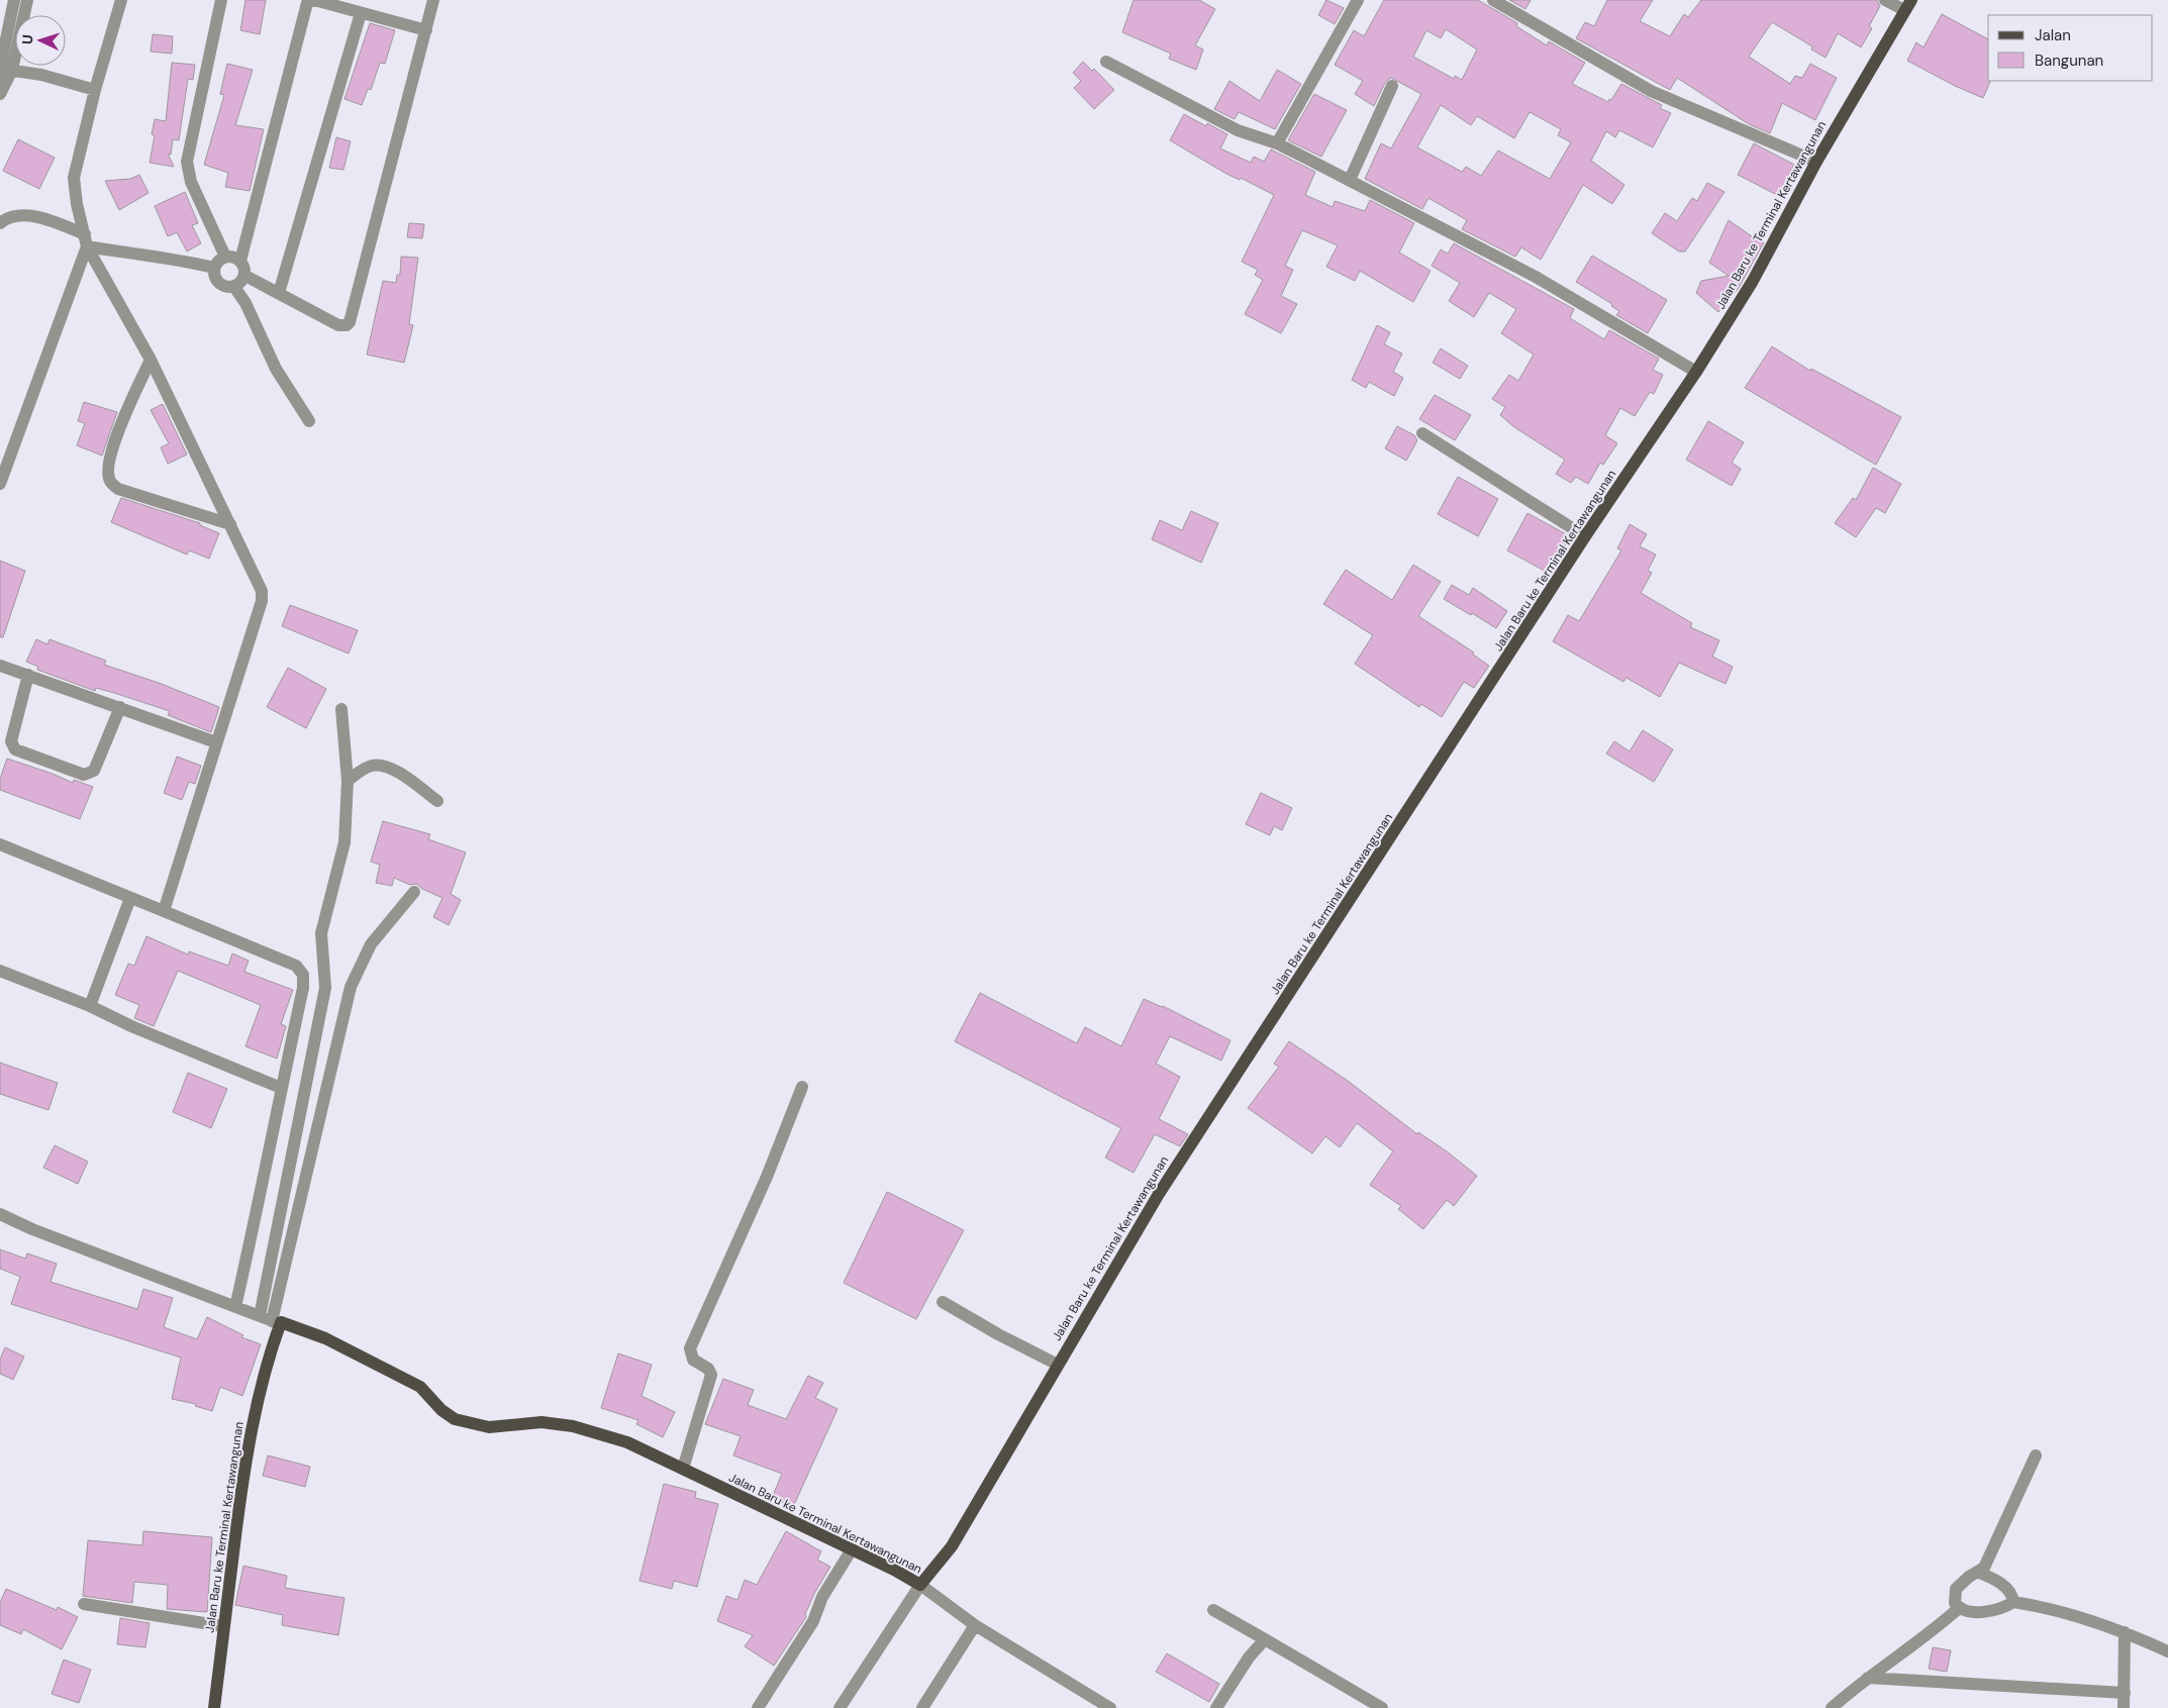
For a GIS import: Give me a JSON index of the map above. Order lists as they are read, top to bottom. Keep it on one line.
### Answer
{"streets":{"main road":["Jalan Baru ke Terminal Kertawangunan"]},"legend":["Jalan","Bangunan"],"north":"left"}
